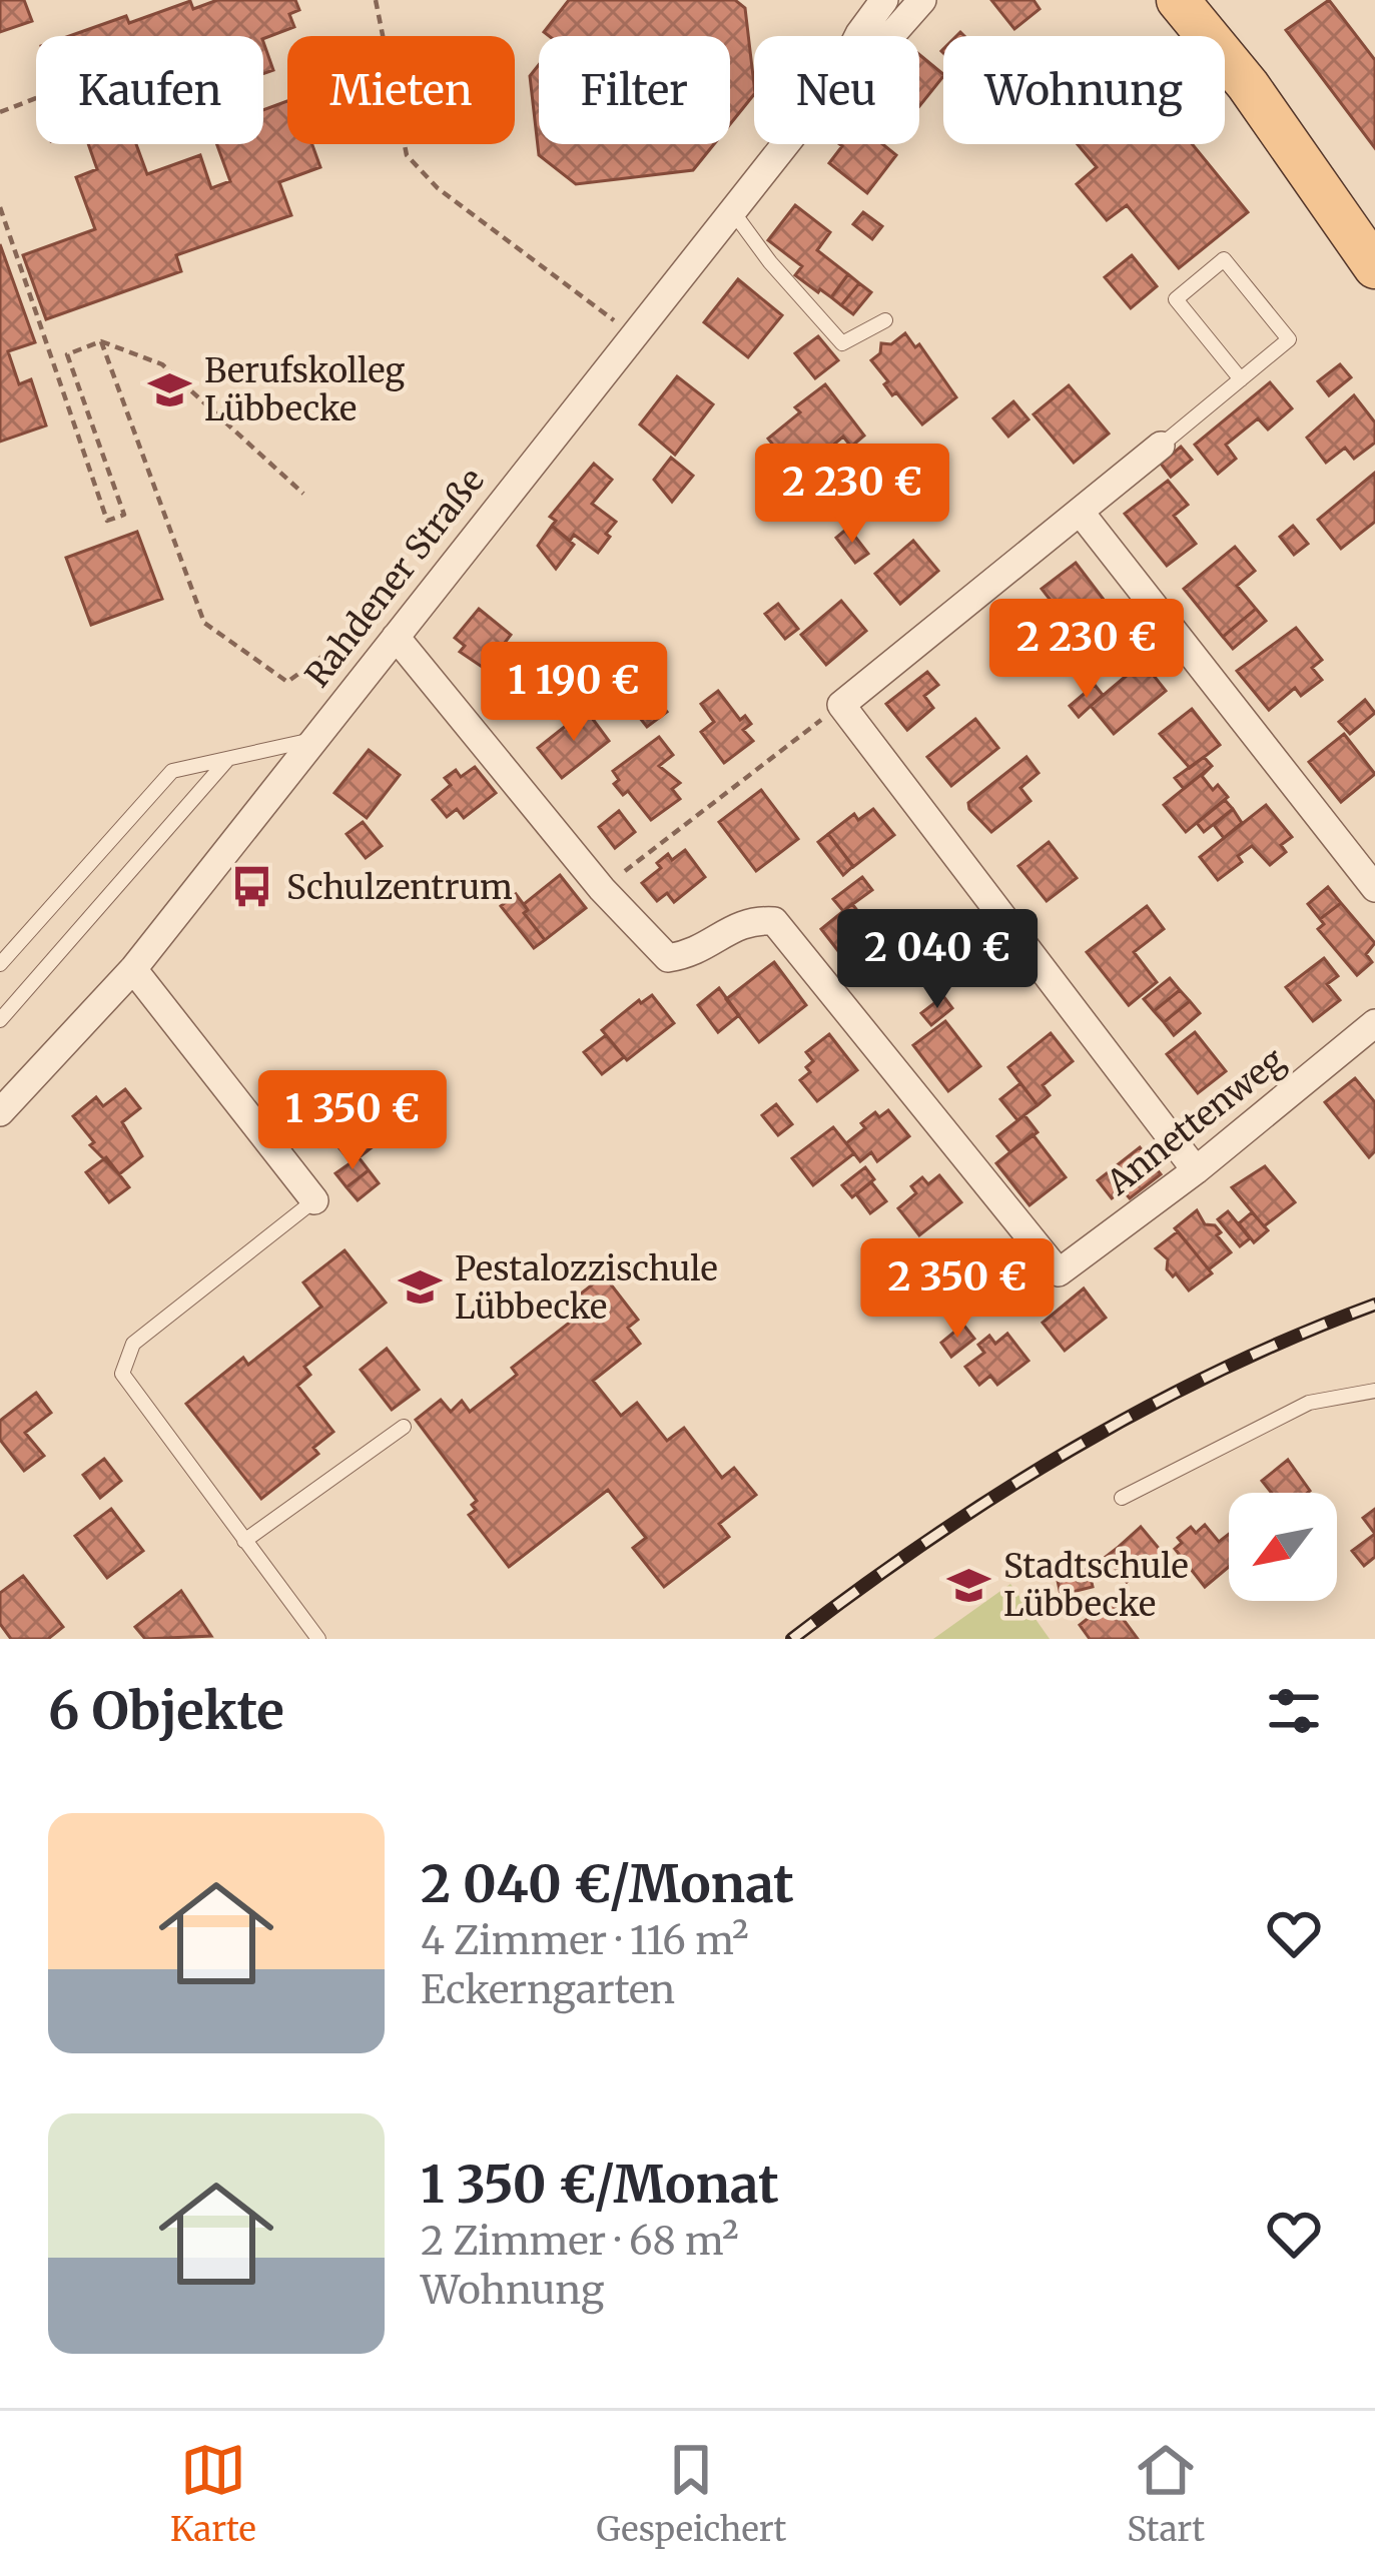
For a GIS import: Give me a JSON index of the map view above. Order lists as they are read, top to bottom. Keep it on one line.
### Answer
{"streets":{"street":["Rahdener Straße","Annettenweg"]},"places":{"school or university":["Berufskolleg Lübbecke","Pestalozzischule Lübbecke","Stadtschule Lübbecke"],"bus stop":["Schulzentrum"]},"north":"bottom left","page":{"chip":["Kaufen","Mieten","Filter","Neu","Wohnung"],"price":["2 230 €","2 230 €","1 190 €","2 040 €","1 350 €","2 350 €"],"heading":"6 Objekte","list":[{"name":"2 040 €/Monat","note":"4 Zimmer · 116 m² · Eckerngarten"},{"name":"1 350 €/Monat","note":"2 Zimmer · 68 m² · Wohnung"}],"tabs":["Karte","Gespeichert","Start"]}}
